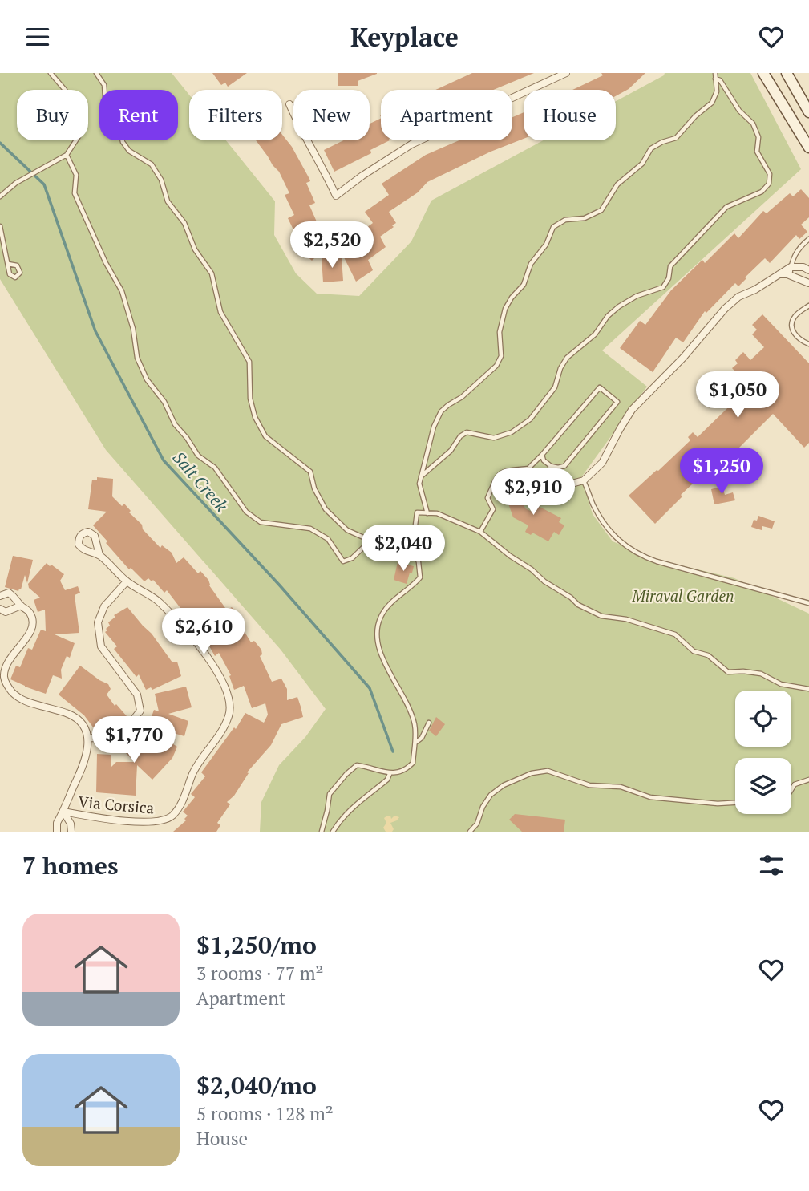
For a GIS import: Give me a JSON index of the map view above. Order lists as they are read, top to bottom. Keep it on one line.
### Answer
{"streets":{"street":["Via Corsica"]},"water":["Salt Creek"],"parks":["Miraval Garden"],"page":{"header":"Keyplace","chip":["Buy","Rent","Filters","New","Apartment","House"],"price":["$2,520","$1,050","$1,250","$2,910","$2,040","$2,610","$1,770"],"heading":"7 homes","list":[{"name":"$1,250/mo","note":"3 rooms · 77 m² · Apartment"},{"name":"$2,040/mo","note":"5 rooms · 128 m² · House"}]}}
